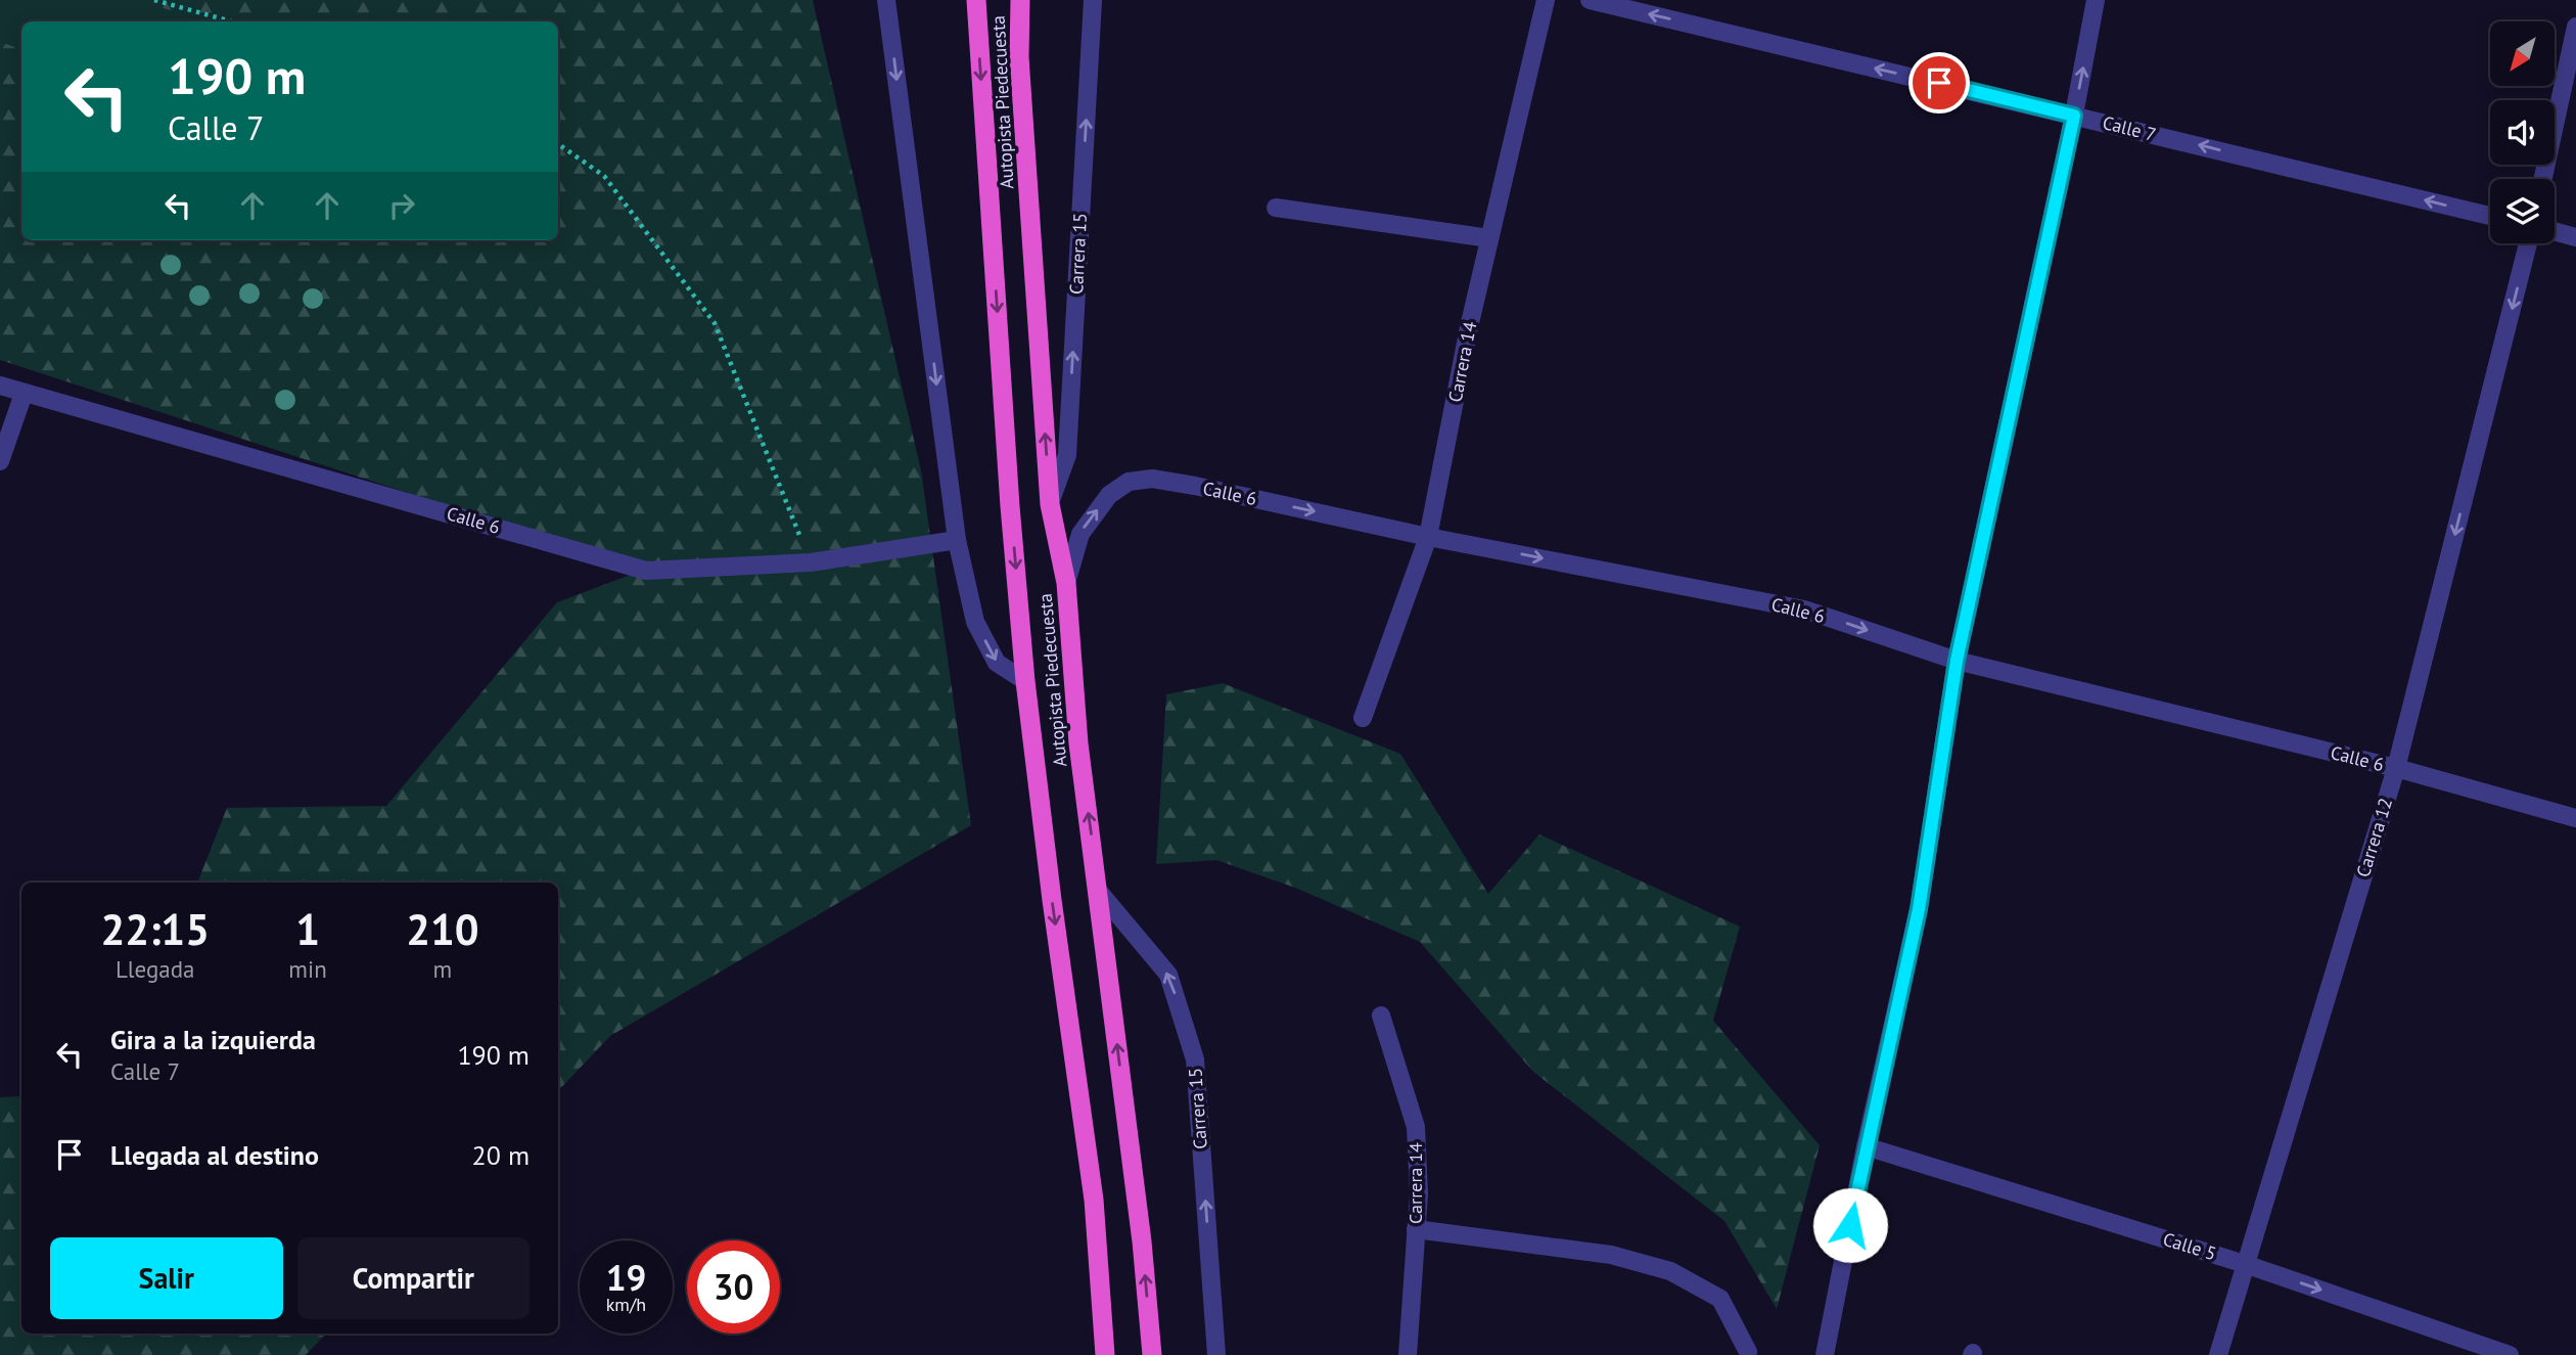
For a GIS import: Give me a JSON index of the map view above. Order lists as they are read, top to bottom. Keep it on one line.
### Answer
{"streets":{"highway":["Autopista Piedecuesta"],"street":["Calle 7","Carrera 15","Carrera 14","Calle 6","Carrera 12","Calle 5"]},"crossings":[["Autopista Piedecuesta","Carrera 15"],["Autopista Piedecuesta","Calle 6"],["Carrera 14","Calle 6"],["Calle 6","Carrera 12"],["Carrera 12","Calle 5"]],"one_way":["Calle 7","Carrera 15","Carrera 12","Calle 5"],"north":"bottom left","page":{"turn":["190 m","Calle 7"],"eta":["22:15","Llegada","1","min","210","m"],"list":[{"name":"Gira a la izquierda","note":"Calle 7","value":"190 m"},{"name":"Llegada al destino","value":"20 m"}],"buttons":["Salir","Compartir"],"speed":"19 km/h","limit":"30"}}
